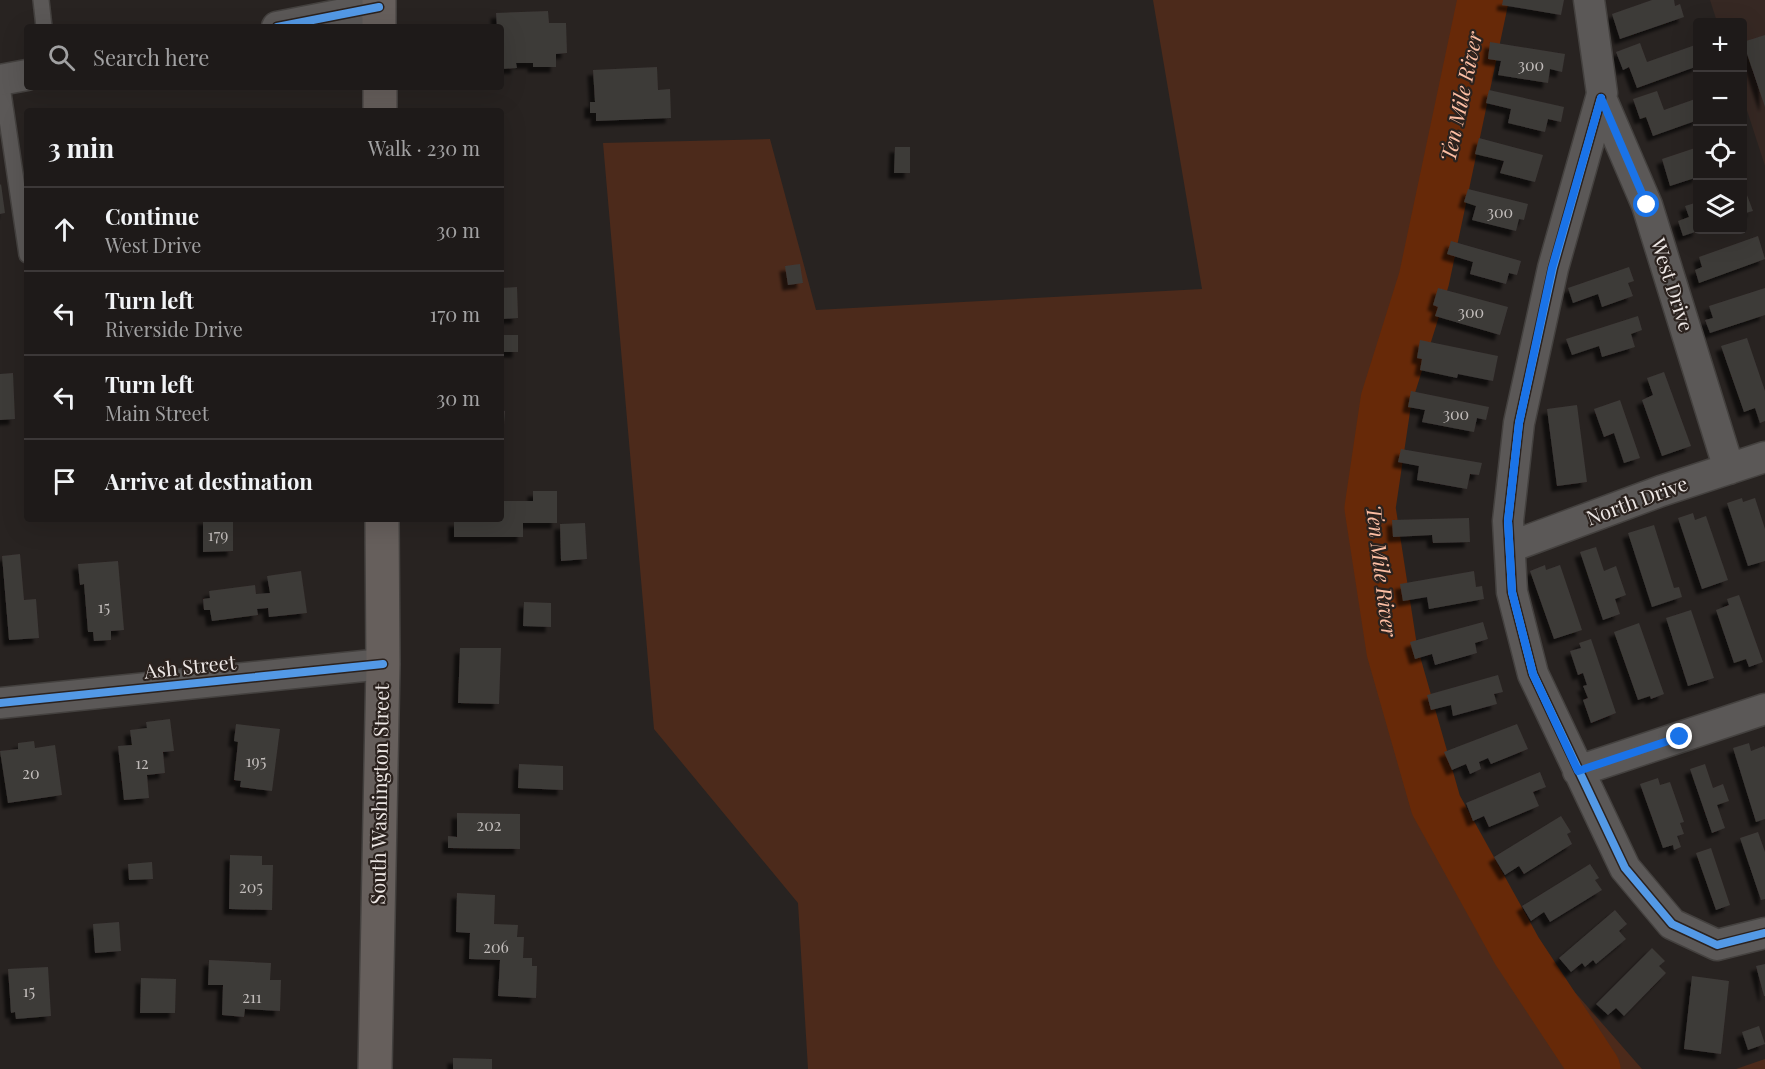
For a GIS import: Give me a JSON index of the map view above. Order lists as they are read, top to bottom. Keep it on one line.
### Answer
{"streets":{"main road":["South Washington Street"],"street":["West Drive","North Drive","Ash Street"]},"crossings":[["West Drive","North Drive"],["Ash Street","South Washington Street"]],"water":["Ten Mile River"],"house_numbers":["300","300","300","300","179","15","195","12","20","202","205","206","15","211"],"page":{"map_buttons":["+","−"],"search":"Search here","heading":["3 min","Walk · 230 m"],"list":[["Continue","West Drive","30 m"],["Turn left","Riverside Drive","170 m"],["Turn left","Main Street","30 m"],"Arrive at destination"]}}
